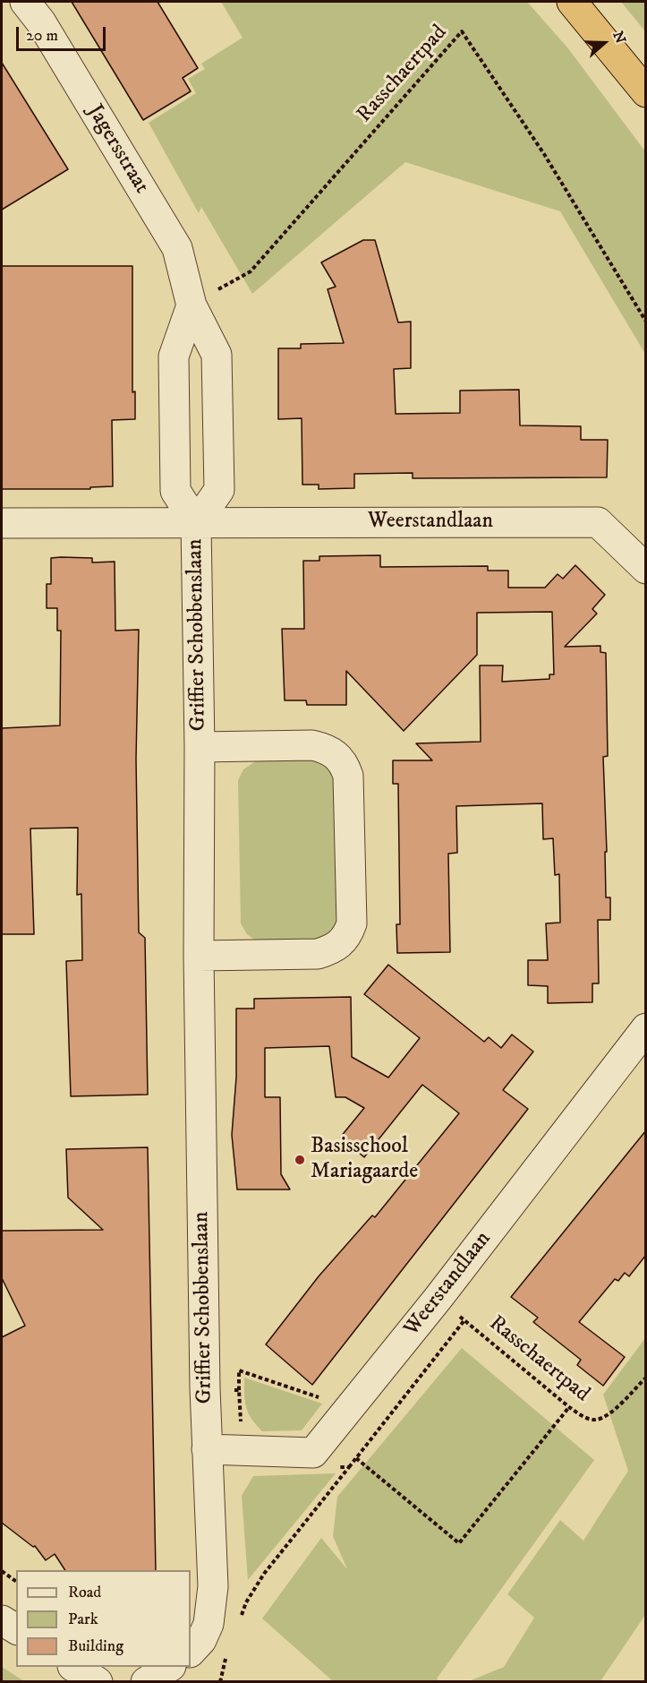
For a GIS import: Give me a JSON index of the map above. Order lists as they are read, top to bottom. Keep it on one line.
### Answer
{"streets":{"street":["Jagersstraat","Weerstandlaan","Griffier Schobbenslaan"],"path":["Rasschaertpad"]},"crossings":[["Rasschaertpad","Jagersstraat"],["Rasschaertpad","Weerstandlaan"],["Rasschaertpad","Griffier Schobbenslaan"],["Jagersstraat","Griffier Schobbenslaan"],["Weerstandlaan","Griffier Schobbenslaan"]],"places":["Basisschool Mariagaarde"],"legend":["Road","Park","Building"],"scale_bar":"20 m","north":"right"}
